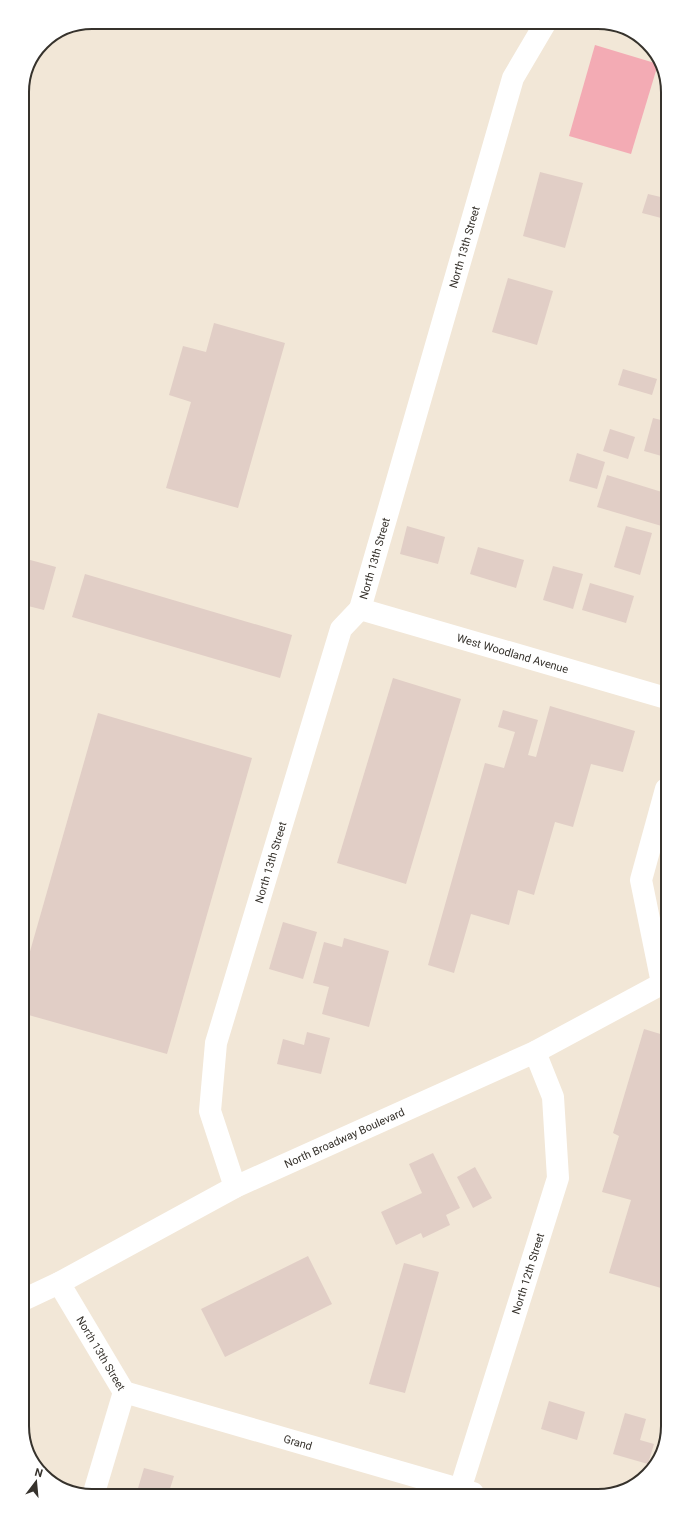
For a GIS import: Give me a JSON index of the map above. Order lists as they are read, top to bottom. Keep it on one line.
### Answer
{"streets":{"street":["North 13th Street","West Woodland Avenue","North Broadway Boulevard","North 12th Street","Grand"]},"crossings":[["North 13th Street","West Woodland Avenue"],["North 13th Street","North Broadway Boulevard"],["North 13th Street","Grand"],["North Broadway Boulevard","North 12th Street"]],"north":"top"}
